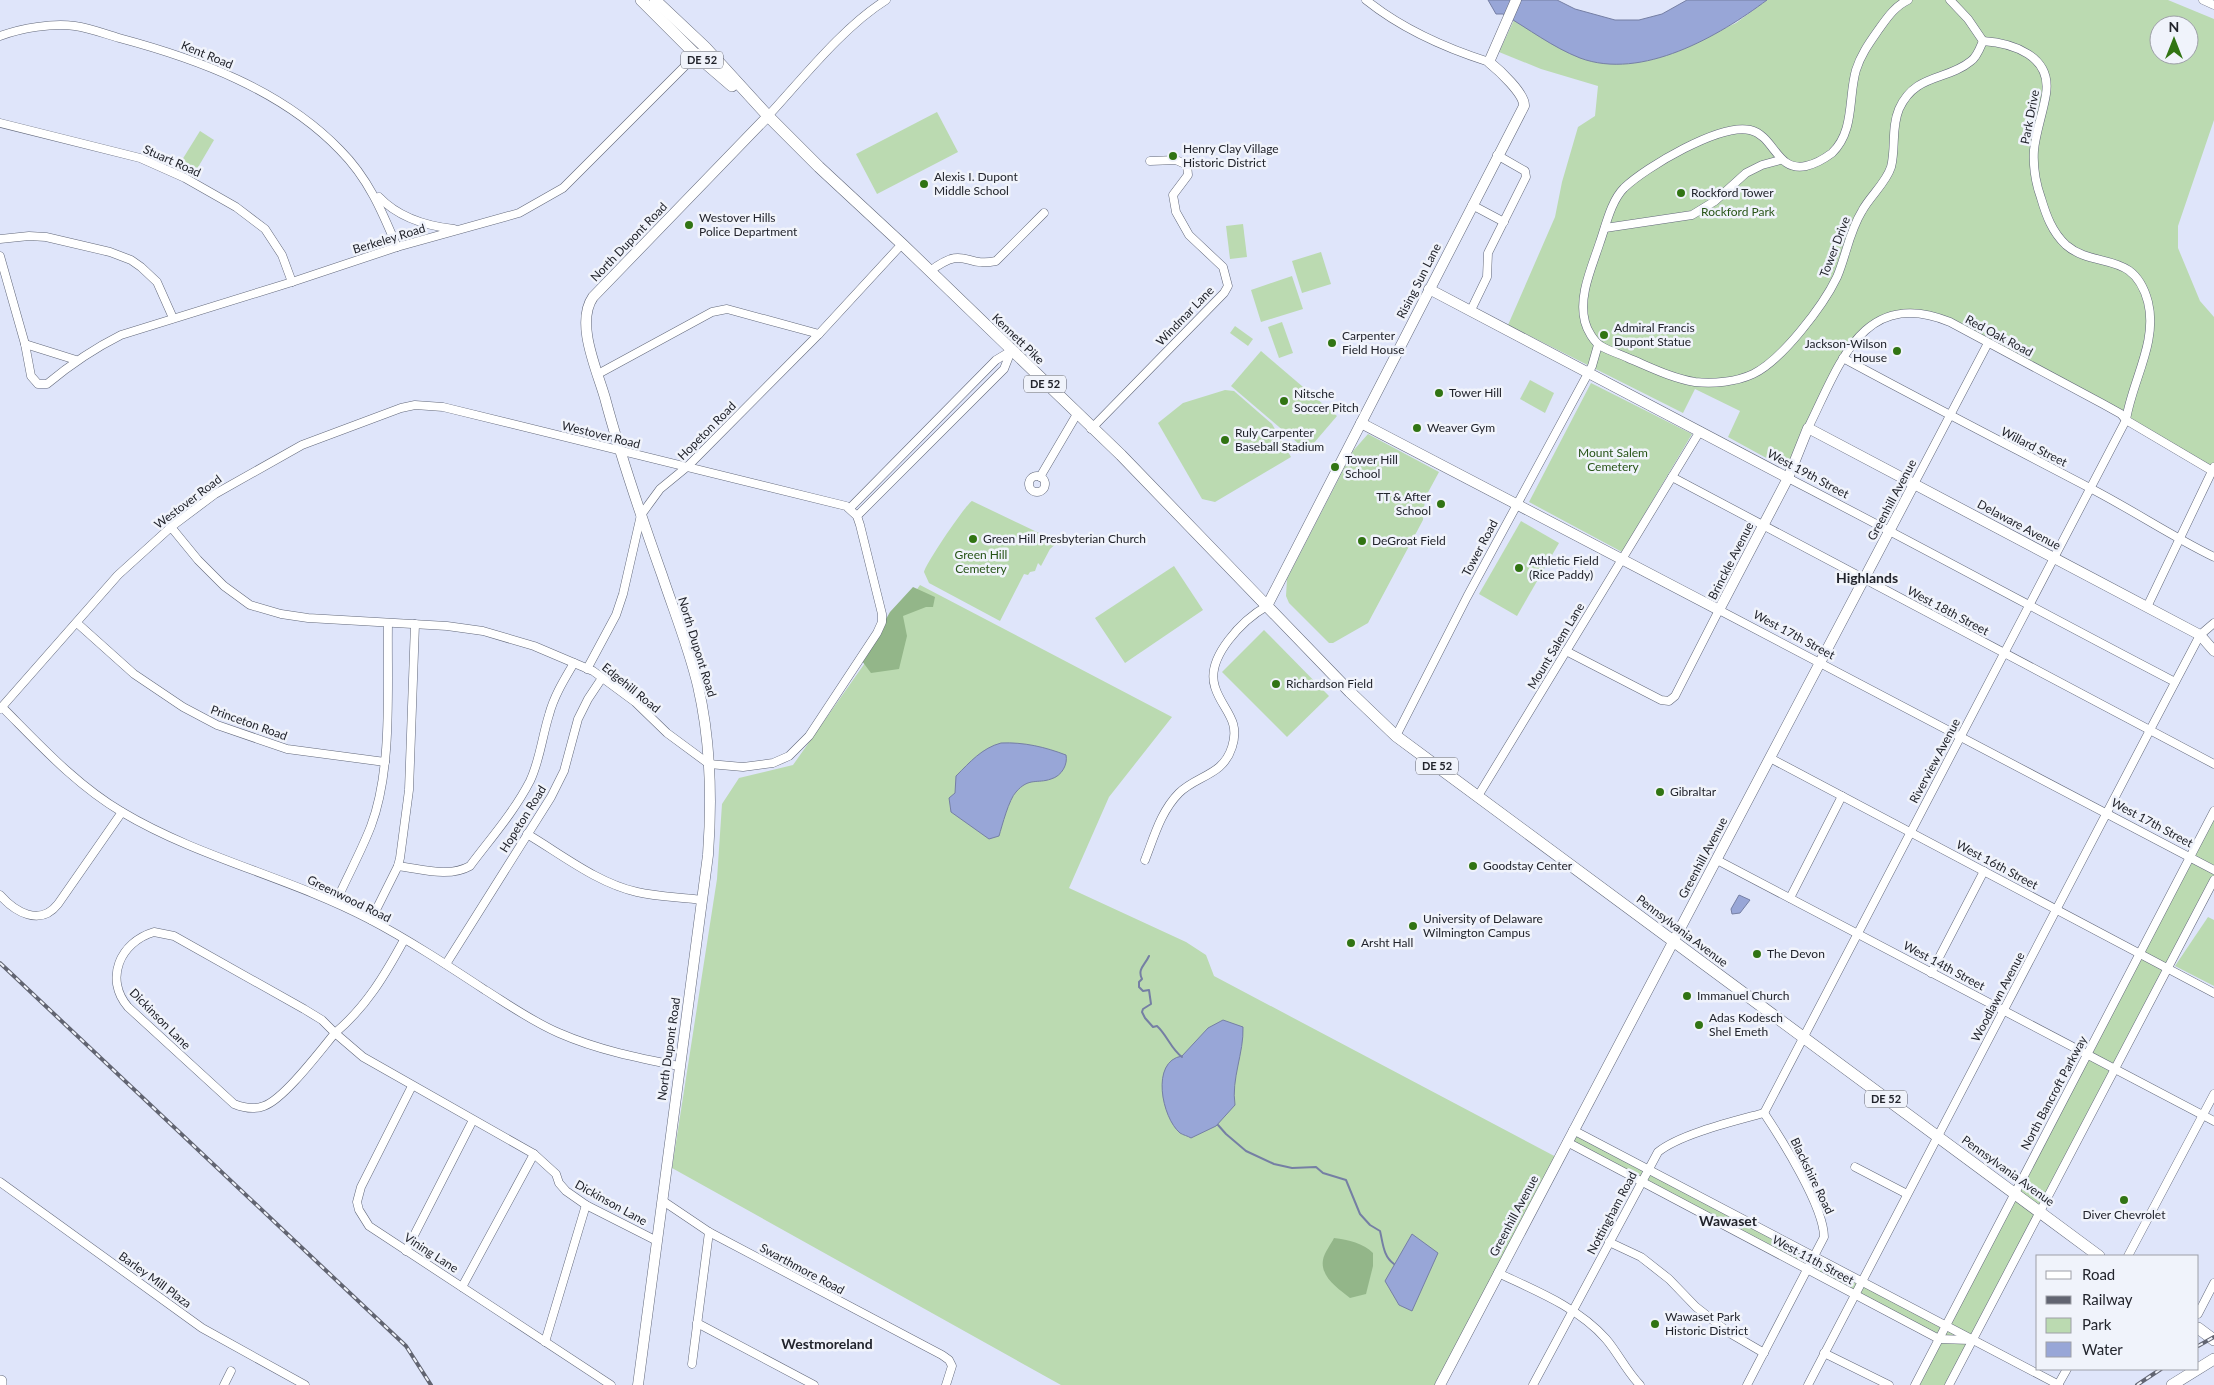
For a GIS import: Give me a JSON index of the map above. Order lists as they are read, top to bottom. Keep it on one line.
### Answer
{"streets":{"main road":["DE 52","Kennett Pike","Pennsylvania Avenue"],"street":["Kent Road","Park Drive","Stuart Road","Berkeley Road","North Dupont Road","Tower Drive","Rising Sun Lane","Windmar Lane","Red Oak Road","Hopeton Road","Westover Road","Willard Street","West 19th Street","Greenhill Avenue","Delaware Avenue","Tower Road","Brinckle Avenue","West 18th Street","West 17th Street","Mount Salem Lane","Edgehill Road","Princeton Road","Riverview Avenue","West 16th Street","Greenwood Road","West 14th Street","Woodlawn Avenue","Dickinson Lane","North Bancroft Parkway","Blackshire Road","Nottingham Road","Vining Lane","West 11th Street","Swarthmore Road","Barley Mill Plaza"]},"crossings":[["Kent Road","Berkeley Road"],["Park Drive","Tower Drive"],["Park Drive","Red Oak Road"],["Park Drive","Riverview Avenue"],["Stuart Road","Berkeley Road"],["Berkeley Road","Kennett Pike"],["North Dupont Road","Kennett Pike"],["North Dupont Road","Hopeton Road"],["North Dupont Road","Westover Road"],["North Dupont Road","Edgehill Road"],["North Dupont Road","Greenwood Road"],["North Dupont Road","Dickinson Lane"],["North Dupont Road","Swarthmore Road"],["Rising Sun Lane","Kennett Pike"],["Rising Sun Lane","West 19th Street"],["Rising Sun Lane","West 17th Street"],["Rising Sun Lane","Pennsylvania Avenue"],["Windmar Lane","Kennett Pike"],["Red Oak Road","Willard Street"],["Red Oak Road","Greenhill Avenue"],["Red Oak Road","Delaware Avenue"],["Red Oak Road","Brinckle Avenue"],["Red Oak Road","Riverview Avenue"],["Kennett Pike","Hopeton Road"],["Kennett Pike","Pennsylvania Avenue"],["Hopeton Road","Westover Road"],["Hopeton Road","Edgehill Road"],["Hopeton Road","Greenwood Road"],["Westover Road","Edgehill Road"],["Westover Road","Princeton Road"],["Westover Road","Greenwood Road"],["Willard Street","Greenhill Avenue"],["Willard Street","Riverview Avenue"],["West 19th Street","Greenhill Avenue"],["West 19th Street","Tower Road"],["West 19th Street","Brinckle Avenue"],["West 19th Street","Mount Salem Lane"],["West 19th Street","Riverview Avenue"],["West 19th Street","Woodlawn Avenue"],["Greenhill Avenue","Delaware Avenue"],["Greenhill Avenue","West 18th Street"],["Greenhill Avenue","West 17th Street"],["Greenhill Avenue","West 16th Street"],["Greenhill Avenue","Pennsylvania Avenue"],["Greenhill Avenue","West 14th Street"],["Greenhill Avenue","West 11th Street"],["Delaware Avenue","Brinckle Avenue"],["Delaware Avenue","Riverview Avenue"],["Delaware Avenue","Woodlawn Avenue"],["Tower Road","West 17th Street"],["Tower Road","Pennsylvania Avenue"],["Brinckle Avenue","West 18th Street"],["Brinckle Avenue","West 17th Street"],["Brinckle Avenue","Mount Salem Lane"],["West 18th Street","Mount Salem Lane"],["West 18th Street","Riverview Avenue"],["West 18th Street","Woodlawn Avenue"],["West 17th Street","Mount Salem Lane"],["West 17th Street","Riverview Avenue"],["West 17th Street","Woodlawn Avenue"],["West 17th Street","North Bancroft Parkway"],["Mount Salem Lane","Pennsylvania Avenue"],["Riverview Avenue","West 16th Street"],["Riverview Avenue","Pennsylvania Avenue"],["Riverview Avenue","West 14th Street"],["Riverview Avenue","Blackshire Road"],["Riverview Avenue","Nottingham Road"],["West 16th Street","Woodlawn Avenue"],["West 16th Street","North Bancroft Parkway"],["Pennsylvania Avenue","Woodlawn Avenue"],["Pennsylvania Avenue","North Bancroft Parkway"],["West 14th Street","Woodlawn Avenue"],["West 14th Street","North Bancroft Parkway"],["Woodlawn Avenue","West 11th Street"],["Dickinson Lane","Vining Lane"],["North Bancroft Parkway","West 11th Street"],["Blackshire Road","Nottingham Road"],["Blackshire Road","West 11th Street"],["Nottingham Road","West 11th Street"]],"districts":["Highlands","Wawaset","Westmoreland"],"parks":["Rockford Park","Mount Salem Cemetery","Green Hill Cemetery"],"places":["Henry Clay Village Historic District","Alexis I. Dupont Middle School","Rockford Tower","Westover Hills Police Department","Admiral Francis Dupont Statue","Carpenter Field House","Jackson-Wilson House","Tower Hill","Nitsche Soccer Pitch","Weaver Gym","Ruly Carpenter Baseball Stadium","Tower Hill School","TT & After School","Green Hill Presbyterian Church","DeGroat Field","Athletic Field (Rice Paddy)","Richardson Field","Gibraltar","Goodstay Center","University of Delaware Wilmington Campus","Arsht Hall","The Devon","Immanuel Church","Adas Kodesch Shel Emeth","Diver Chevrolet","Wawaset Park Historic District"],"legend":["Road","Railway","Park","Water"],"north":"top"}
